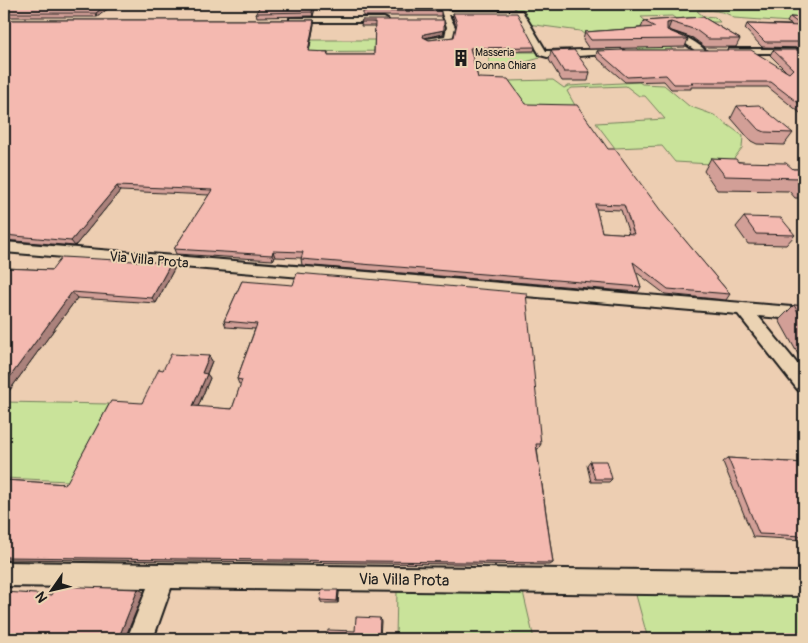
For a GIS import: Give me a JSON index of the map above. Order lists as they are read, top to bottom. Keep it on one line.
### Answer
{"streets":{"street":["Via Villa Prota"]},"places":{"building":["Masseria Donna Chiara"]},"north":"bottom left"}
